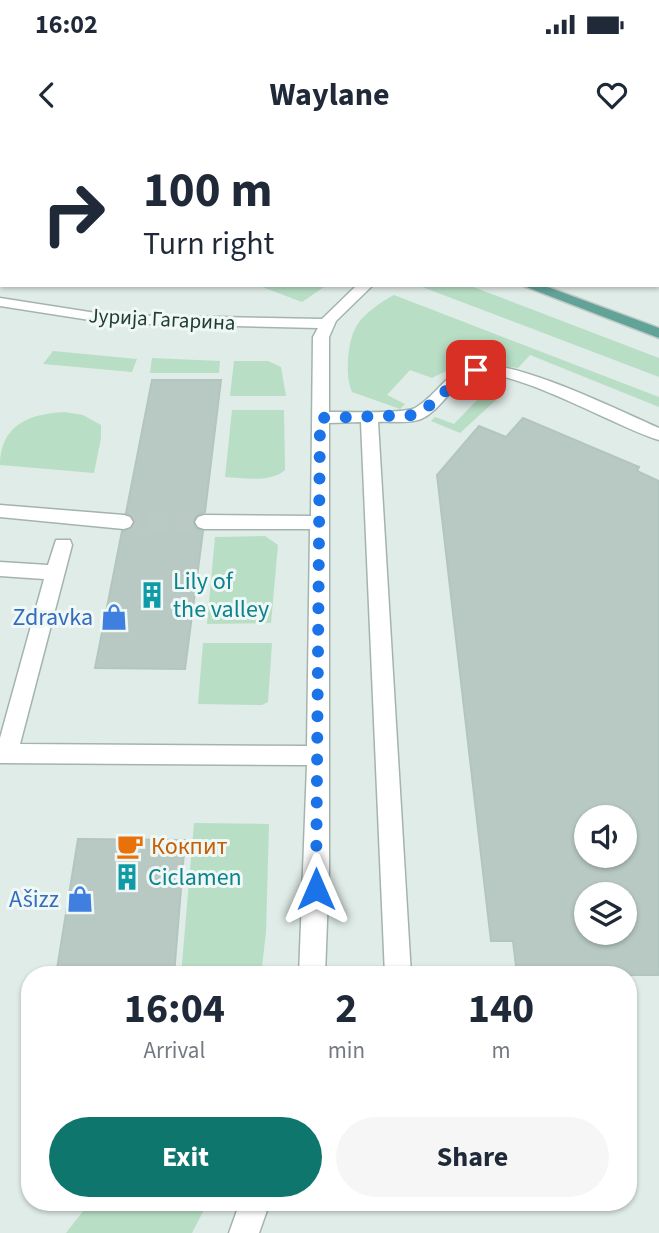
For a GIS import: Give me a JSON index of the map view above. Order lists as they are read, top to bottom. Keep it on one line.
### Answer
{"streets":{"street":["Јурија Гагарина"]},"places":{"building":["Lily of the valley","Ciclamen"],"shop":["Zdravka","Ašizz"],"cafe":["Кокпит"]},"page":{"status":"16:02","header":"Waylane","turn":["100 m","Turn right"],"eta":["16:04","Arrival","2","min","140","m"],"buttons":["Exit","Share"]}}
